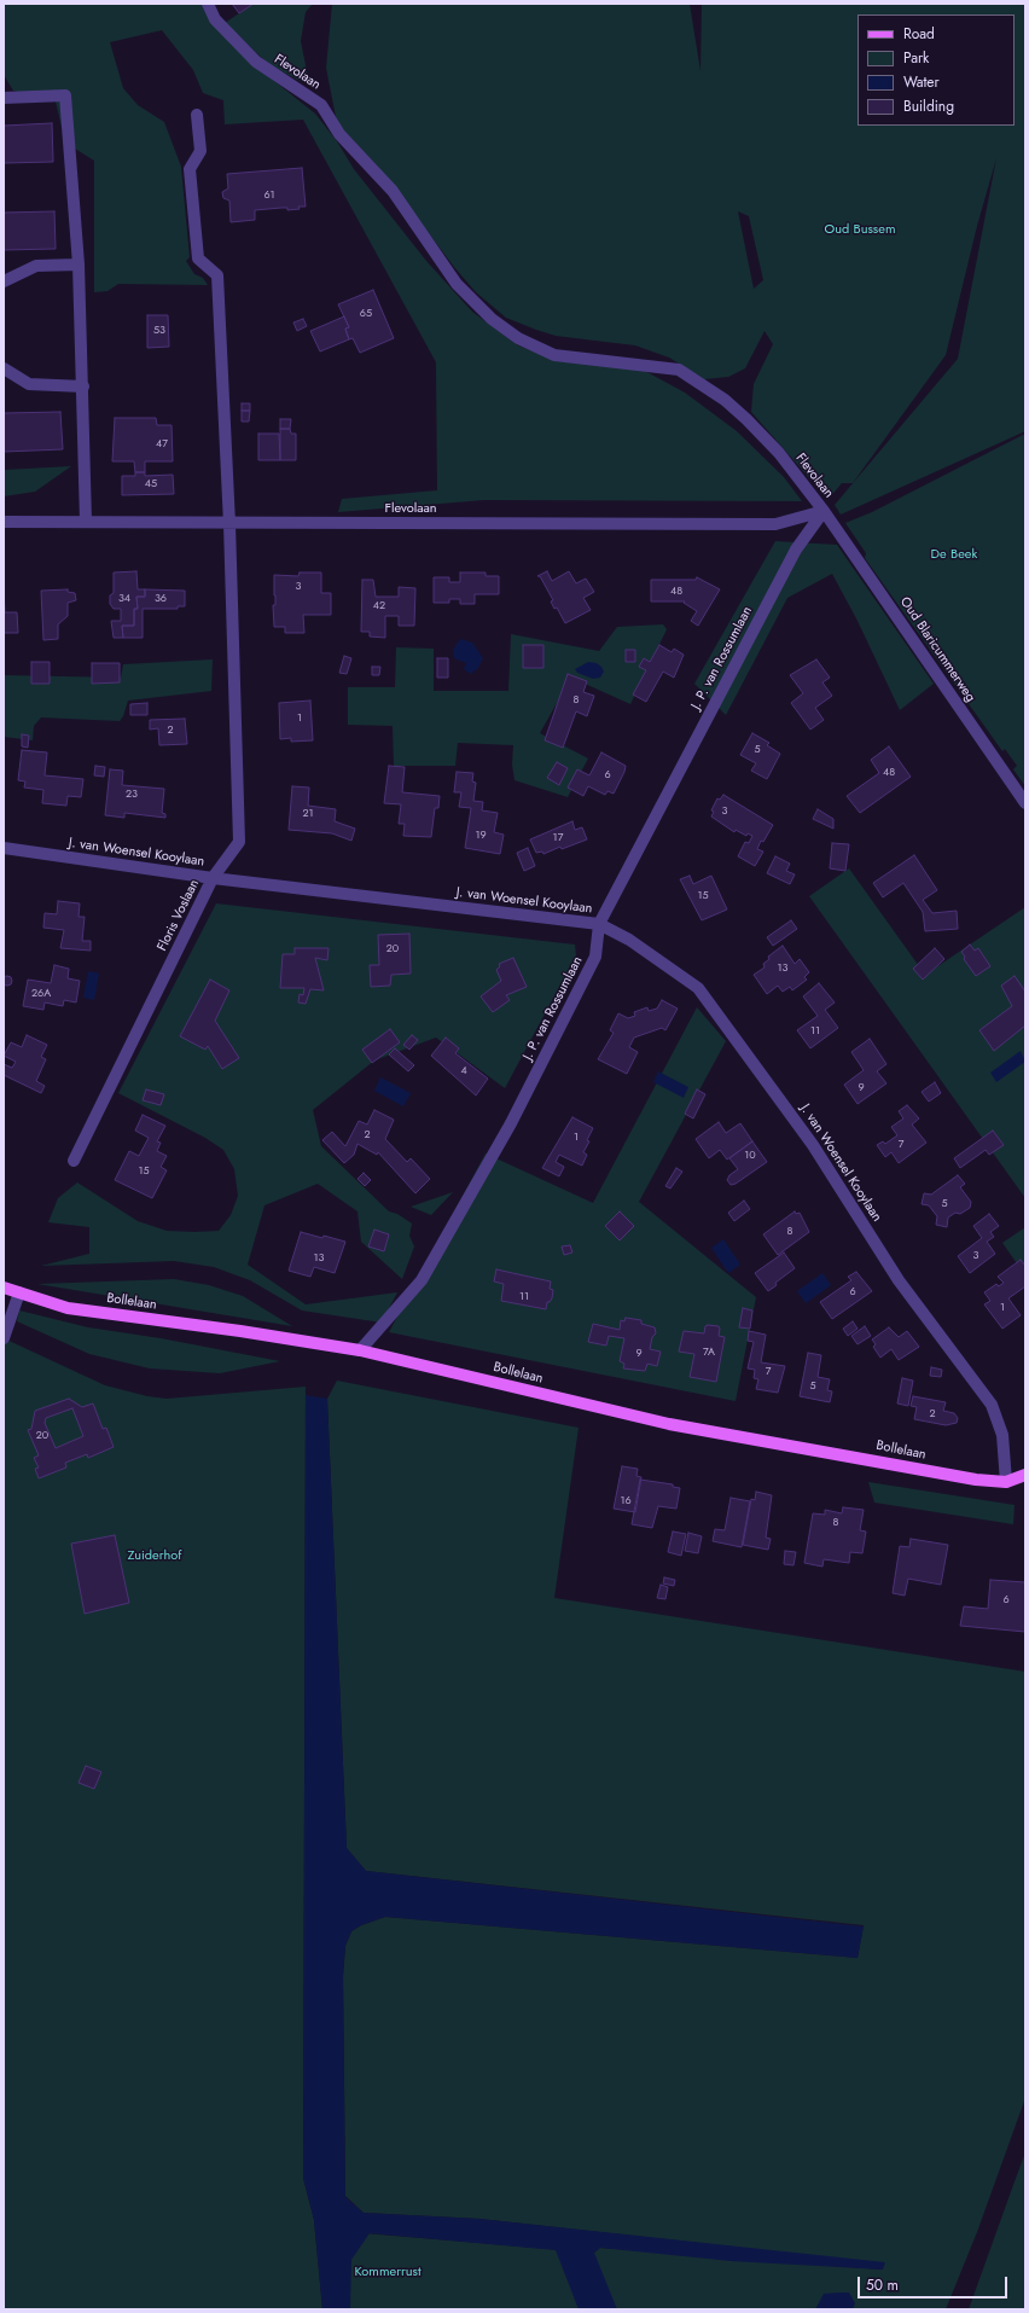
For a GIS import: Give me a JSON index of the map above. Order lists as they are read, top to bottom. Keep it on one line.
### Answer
{"streets":{"main road":["Bollelaan"],"street":["Flevolaan","Oud Blaricummerweg","J. P. van Rossumlaan","J. van Woensel Kooylaan","Floris Voslaan"]},"crossings":[["Flevolaan","Oud Blaricummerweg"],["Flevolaan","J. P. van Rossumlaan"],["Flevolaan","Floris Voslaan"],["Oud Blaricummerweg","J. P. van Rossumlaan"],["J. P. van Rossumlaan","J. van Woensel Kooylaan"],["J. P. van Rossumlaan","Bollelaan"],["J. van Woensel Kooylaan","Floris Voslaan"],["J. van Woensel Kooylaan","Bollelaan"]],"parks":["Oud Bussem","De Beek","Zuiderhof","Kommerrust"],"house_numbers":["61","65","53","47","45","3","48","34","36","42","8","1","2","5","48","6","23","3","21","19","17","15","20","13","26A","11","4","9","2","1","7","10","15","5","8","3","13","6","11","1","7A","9","7","5","2","20","16","8","6"],"legend":["Road","Park","Water","Building"],"scale_bar":"50 m"}
